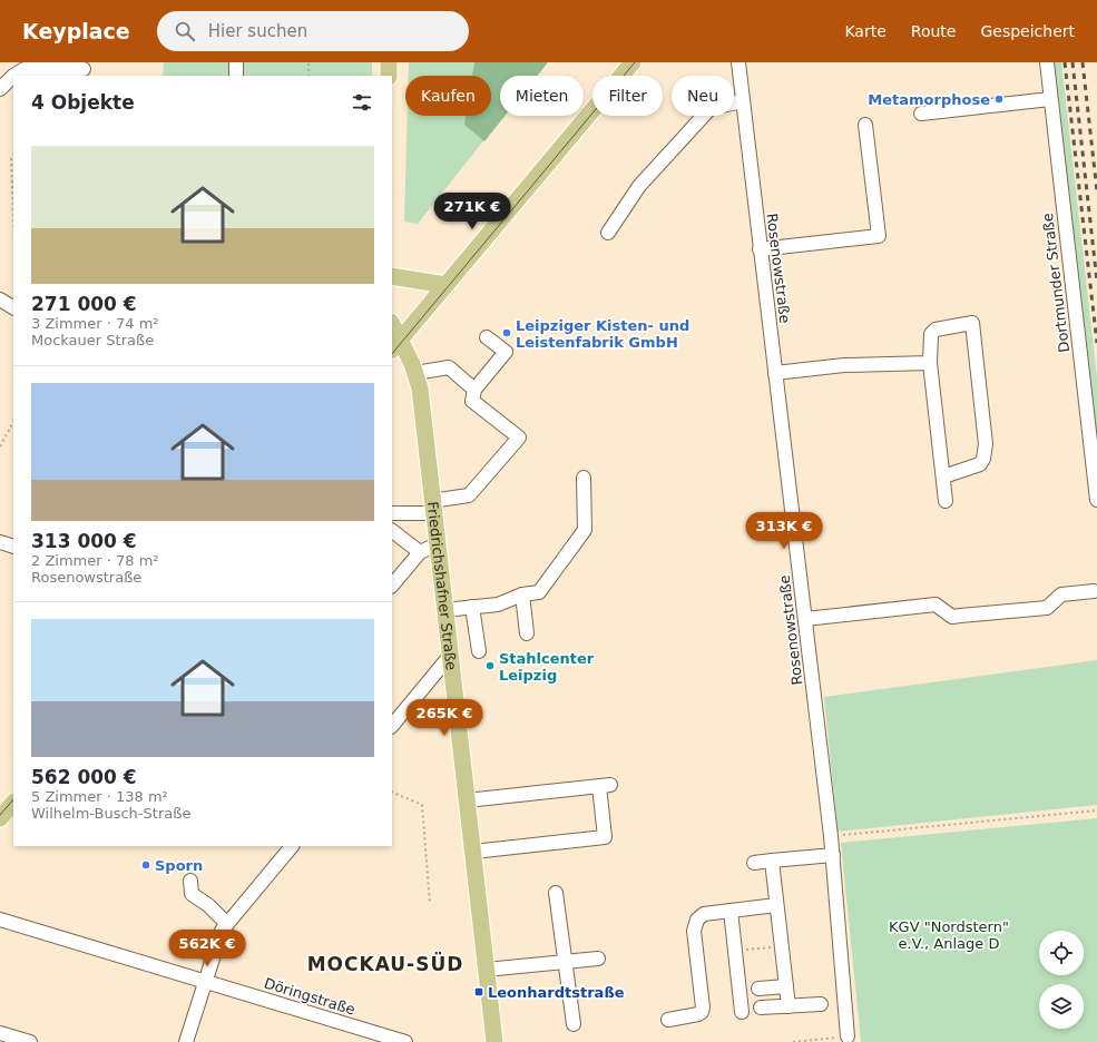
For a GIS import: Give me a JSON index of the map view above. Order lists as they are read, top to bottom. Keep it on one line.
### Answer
{"streets":{"main road":["Friedrichshafner Straße"],"street":["Rosenowstraße","Dortmunder Straße","Döringstraße"]},"districts":["MOCKAU-SÜD"],"parks":["KGV \"Nordstern\" e.V., Anlage D"],"places":{"other":["Metamorphose","Leipziger Kisten- und Leistenfabrik GmbH","Stahlcenter Leipzig","Sporn"],"transit":["Leonhardtstraße"]},"page":{"header":"Keyplace","search":"Hier suchen","nav":["Karte","Route","Gespeichert"],"chip":["Kaufen","Mieten","Filter","Neu"],"heading":"4 Objekte","list":[{"name":"271 000 €","note":"3 Zimmer · 74 m² · Mockauer Straße"},{"name":"313 000 €","note":"2 Zimmer · 78 m² · Rosenowstraße"},{"name":"562 000 €","note":"5 Zimmer · 138 m² · Wilhelm-Busch-Straße"}],"price":["271K €","313K €","265K €","562K €"]}}
